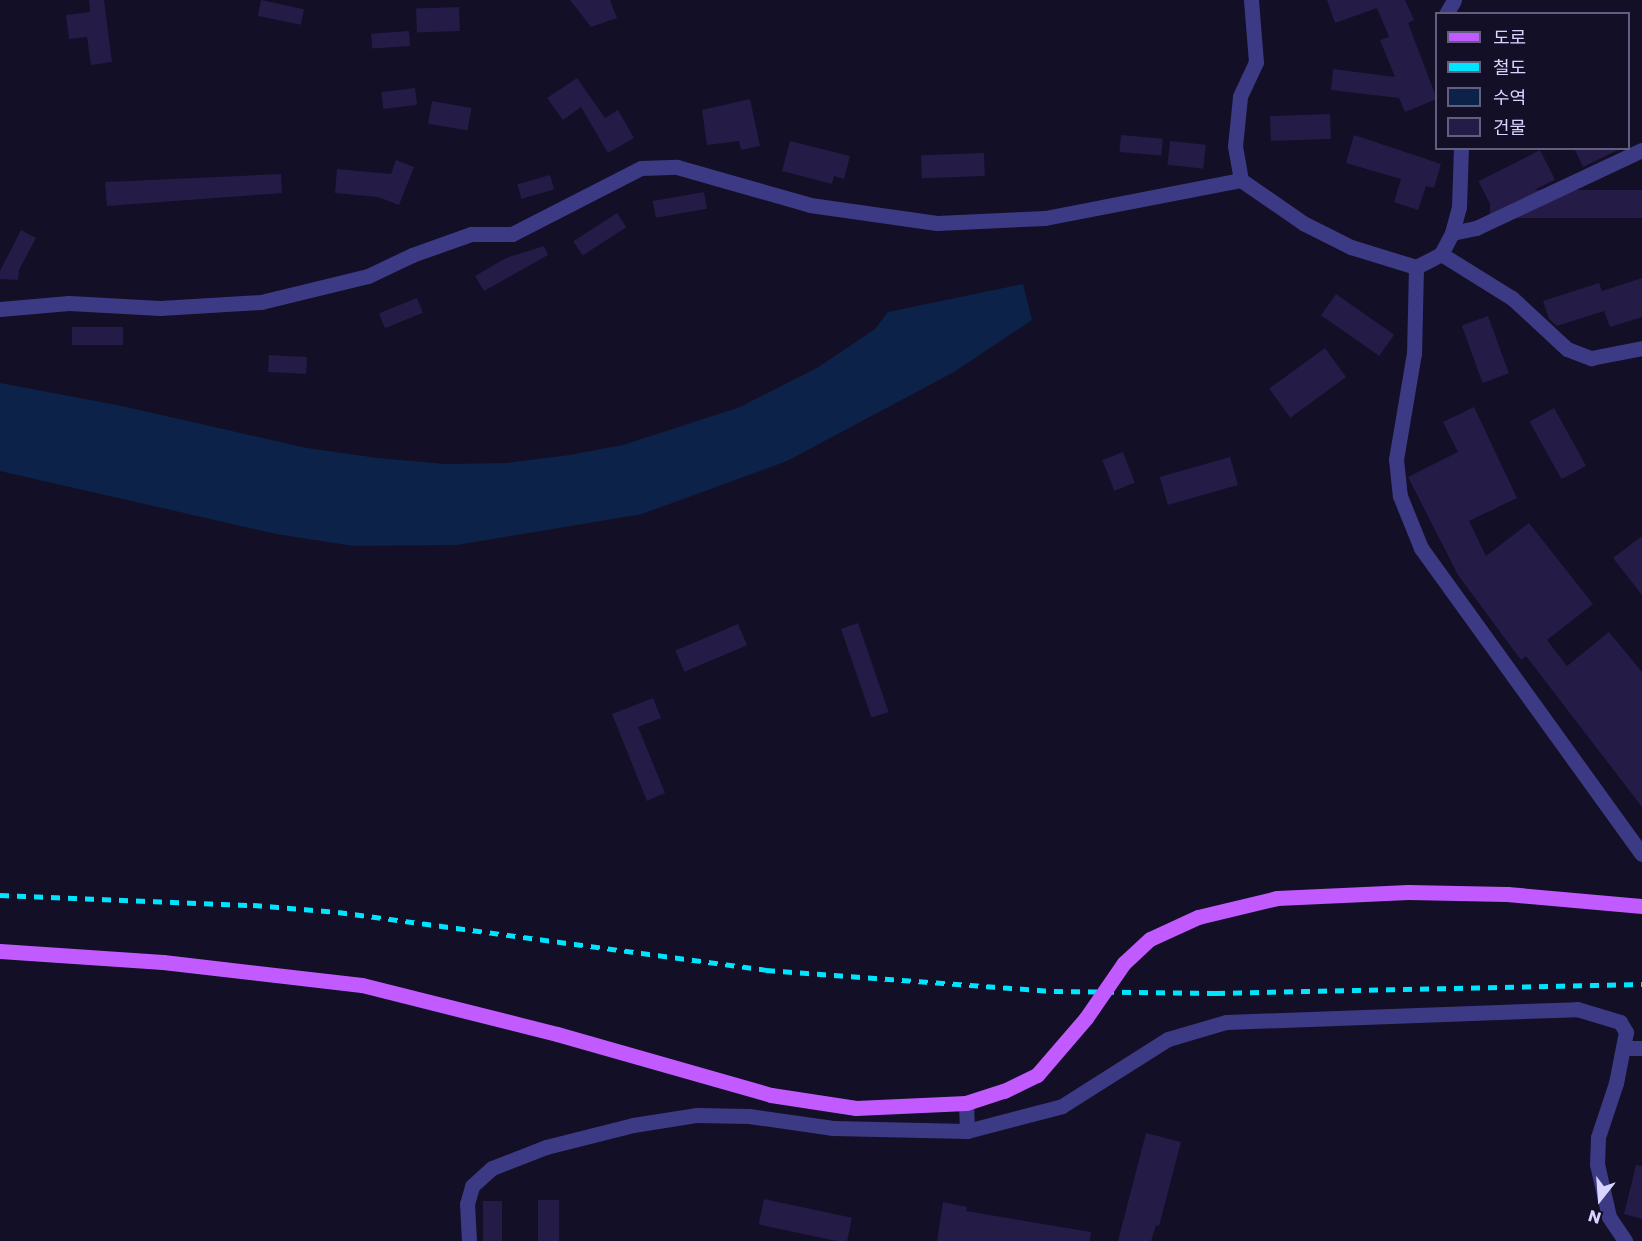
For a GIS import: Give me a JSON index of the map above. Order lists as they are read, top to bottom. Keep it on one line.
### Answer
{"legend":["도로","철도","수역","건물"],"north":"bottom"}
